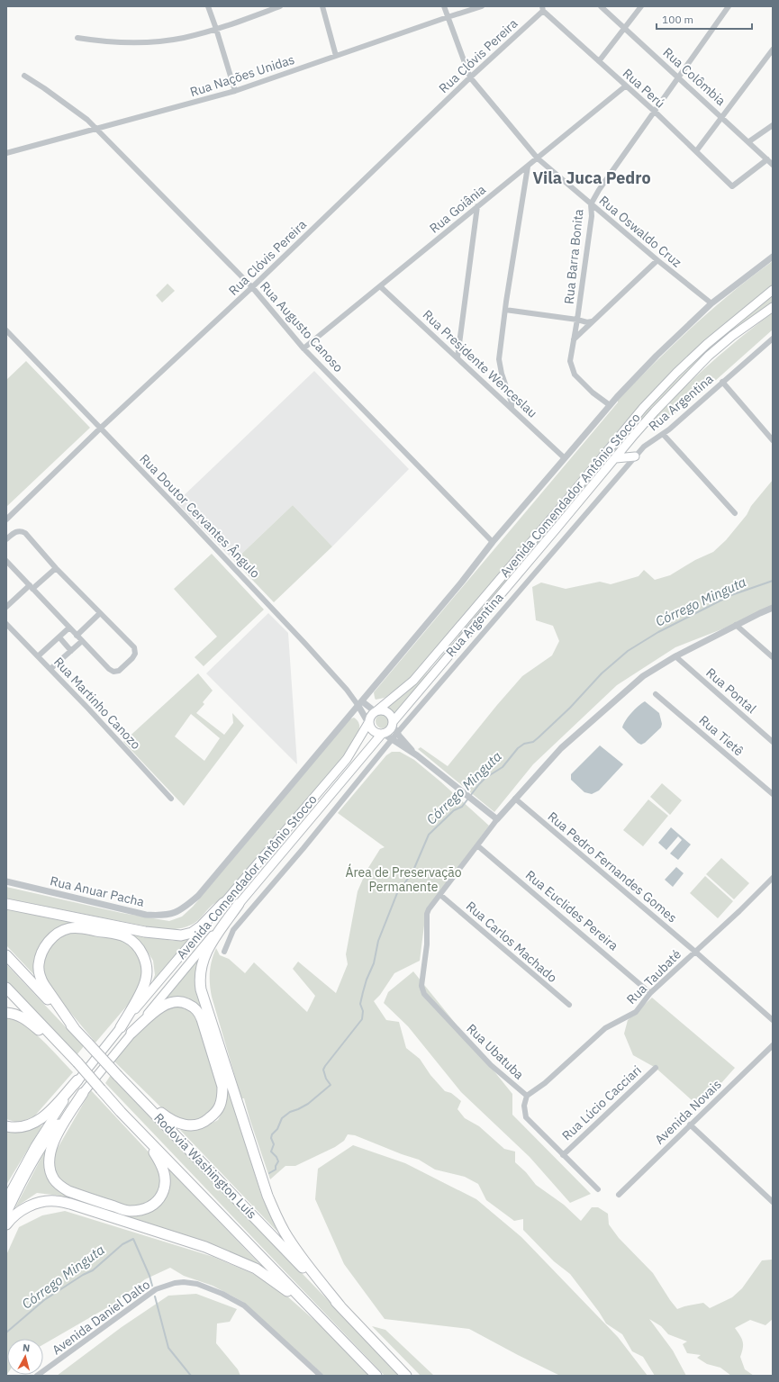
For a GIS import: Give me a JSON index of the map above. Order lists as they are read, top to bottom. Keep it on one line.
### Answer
{"streets":{"highway":["Rodovia Washington Luís"],"main road":["Avenida Comendador Antônio Stocco"],"street":["Rua Clóvis Pereira","Rua Nações Unidas","Rua Colômbia","Rua Perú","Rua Goiânia","Rua Oswaldo Cruz","Rua Barra Bonita","Rua Augusto Canoso","Rua Presidente Wenceslau","Rua Argentina","Rua Doutor Cervantes Ângulo","Rua Pontal","Rua Martinho Canozo","Rua Tietê","Rua Pedro Fernandes Gomes","Rua Anuar Pacha","Rua Euclides Pereira","Rua Carlos Machado","Rua Taubaté","Rua Ubatuba","Rua Lúcio Cacciari","Avenida Novais","Avenida Daniel Dalto"]},"crossings":[["Rua Clóvis Pereira","Rua Perú"],["Rua Clóvis Pereira","Rua Oswaldo Cruz"],["Rua Clóvis Pereira","Rua Augusto Canoso"],["Rua Clóvis Pereira","Rua Doutor Cervantes Ângulo"],["Rua Nações Unidas","Rua Oswaldo Cruz"],["Rua Nações Unidas","Rua Augusto Canoso"],["Rua Colômbia","Rua Perú"],["Rua Colômbia","Rua Barra Bonita"],["Rua Perú","Rua Goiânia"],["Rua Perú","Rua Barra Bonita"],["Rua Goiânia","Rua Oswaldo Cruz"],["Rua Goiânia","Rua Augusto Canoso"],["Rua Goiânia","Rua Presidente Wenceslau"],["Rua Oswaldo Cruz","Rua Barra Bonita"],["Rua Argentina","Avenida Comendador Antônio Stocco"],["Rua Doutor Cervantes Ângulo","Rua Anuar Pacha"],["Rua Pedro Fernandes Gomes","Rua Taubaté"],["Rua Euclides Pereira","Rua Taubaté"],["Rua Carlos Machado","Rua Ubatuba"],["Rua Taubaté","Rua Ubatuba"],["Rua Ubatuba","Rua Lúcio Cacciari"]],"districts":["Vila Juca Pedro"],"water":["Córrego Minguta"],"parks":["Área de Preservação Permanente"],"scale_bar":"100 m","north":"top"}
